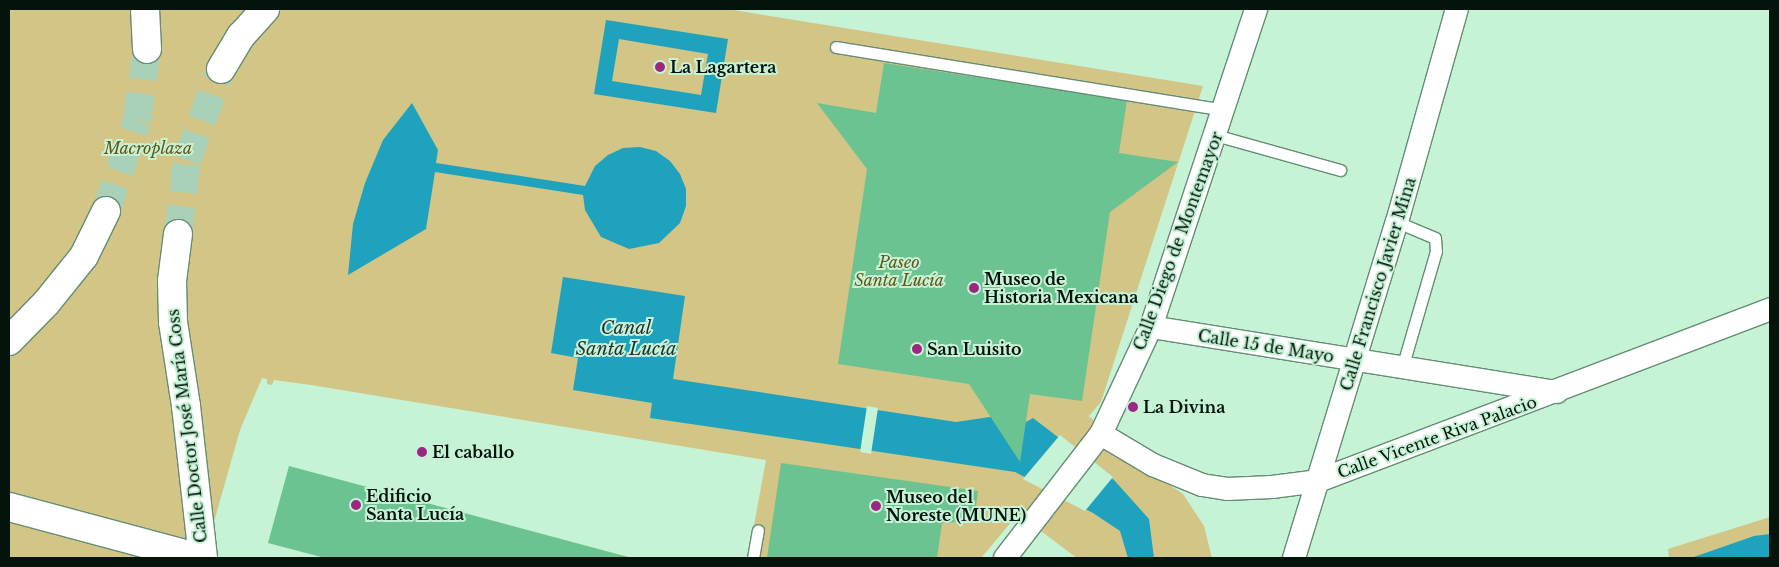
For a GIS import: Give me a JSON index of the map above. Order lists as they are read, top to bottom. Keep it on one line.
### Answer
{"streets":{"street":["Calle Diego de Montemayor","Calle Francisco Javier Mina","Calle 15 de Mayo","Calle Doctor José María Coss","Calle Vicente Riva Palacio"]},"crossings":[["Calle Diego de Montemayor","Calle 15 de Mayo"],["Calle Diego de Montemayor","Calle Vicente Riva Palacio"],["Calle Francisco Javier Mina","Calle 15 de Mayo"],["Calle Francisco Javier Mina","Calle Vicente Riva Palacio"],["Calle 15 de Mayo","Calle Vicente Riva Palacio"]],"water":["Canal Santa Lucía"],"parks":["Macroplaza","Paseo Santa Lucía"],"places":["La Lagartera","Museo de Historia Mexicana","San Luisito","La Divina","El caballo","Edificio Santa Lucía","Museo del Noreste (MUNE)"]}
